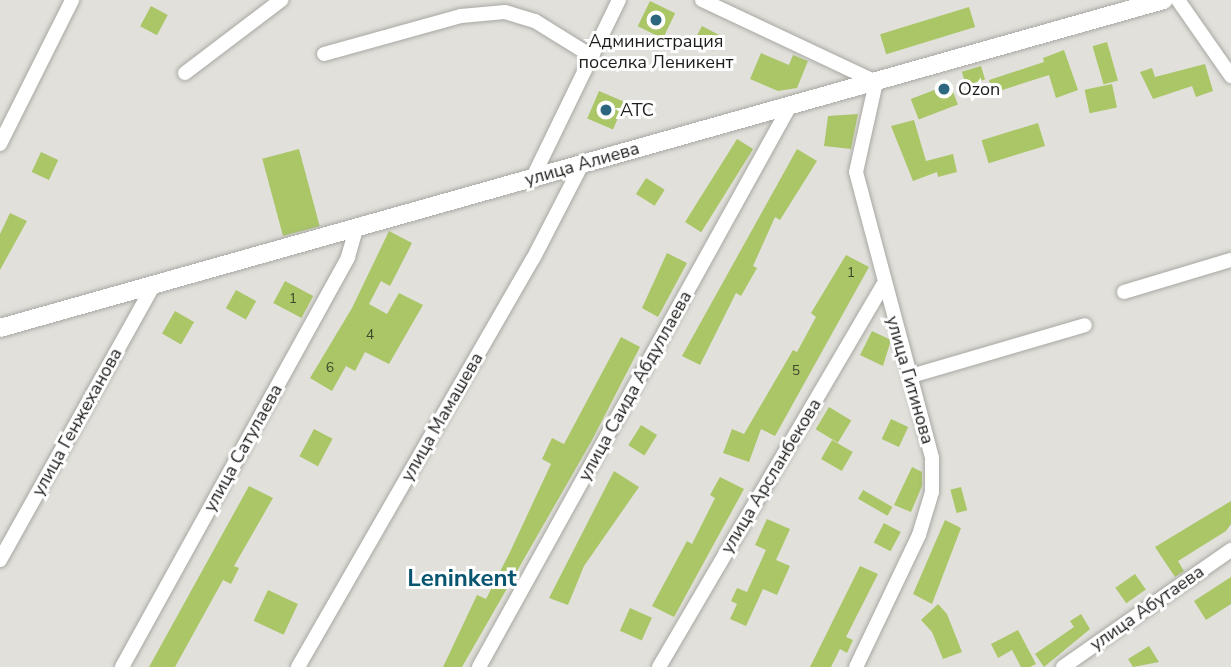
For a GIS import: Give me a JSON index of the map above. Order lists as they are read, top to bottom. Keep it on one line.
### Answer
{"streets":{"street":["улица Алиева","улица Гитинова","улица Саида Абдуллаева","улица Мамашева","улица Генжеханова","улица Сатулаева","улица Арсланбекова","улица Абутаева"]},"crossings":[["улица Алиева","улица Гитинова"],["улица Алиева","улица Саида Абдуллаева"],["улица Алиева","улица Мамашева"],["улица Алиева","улица Генжеханова"],["улица Алиева","улица Сатулаева"],["улица Гитинова","улица Арсланбекова"]],"districts":["Leninkent"],"places":["Администрация поселка Леникент","Ozon","АТС"],"house_numbers":["1","1","4","6","5"]}
